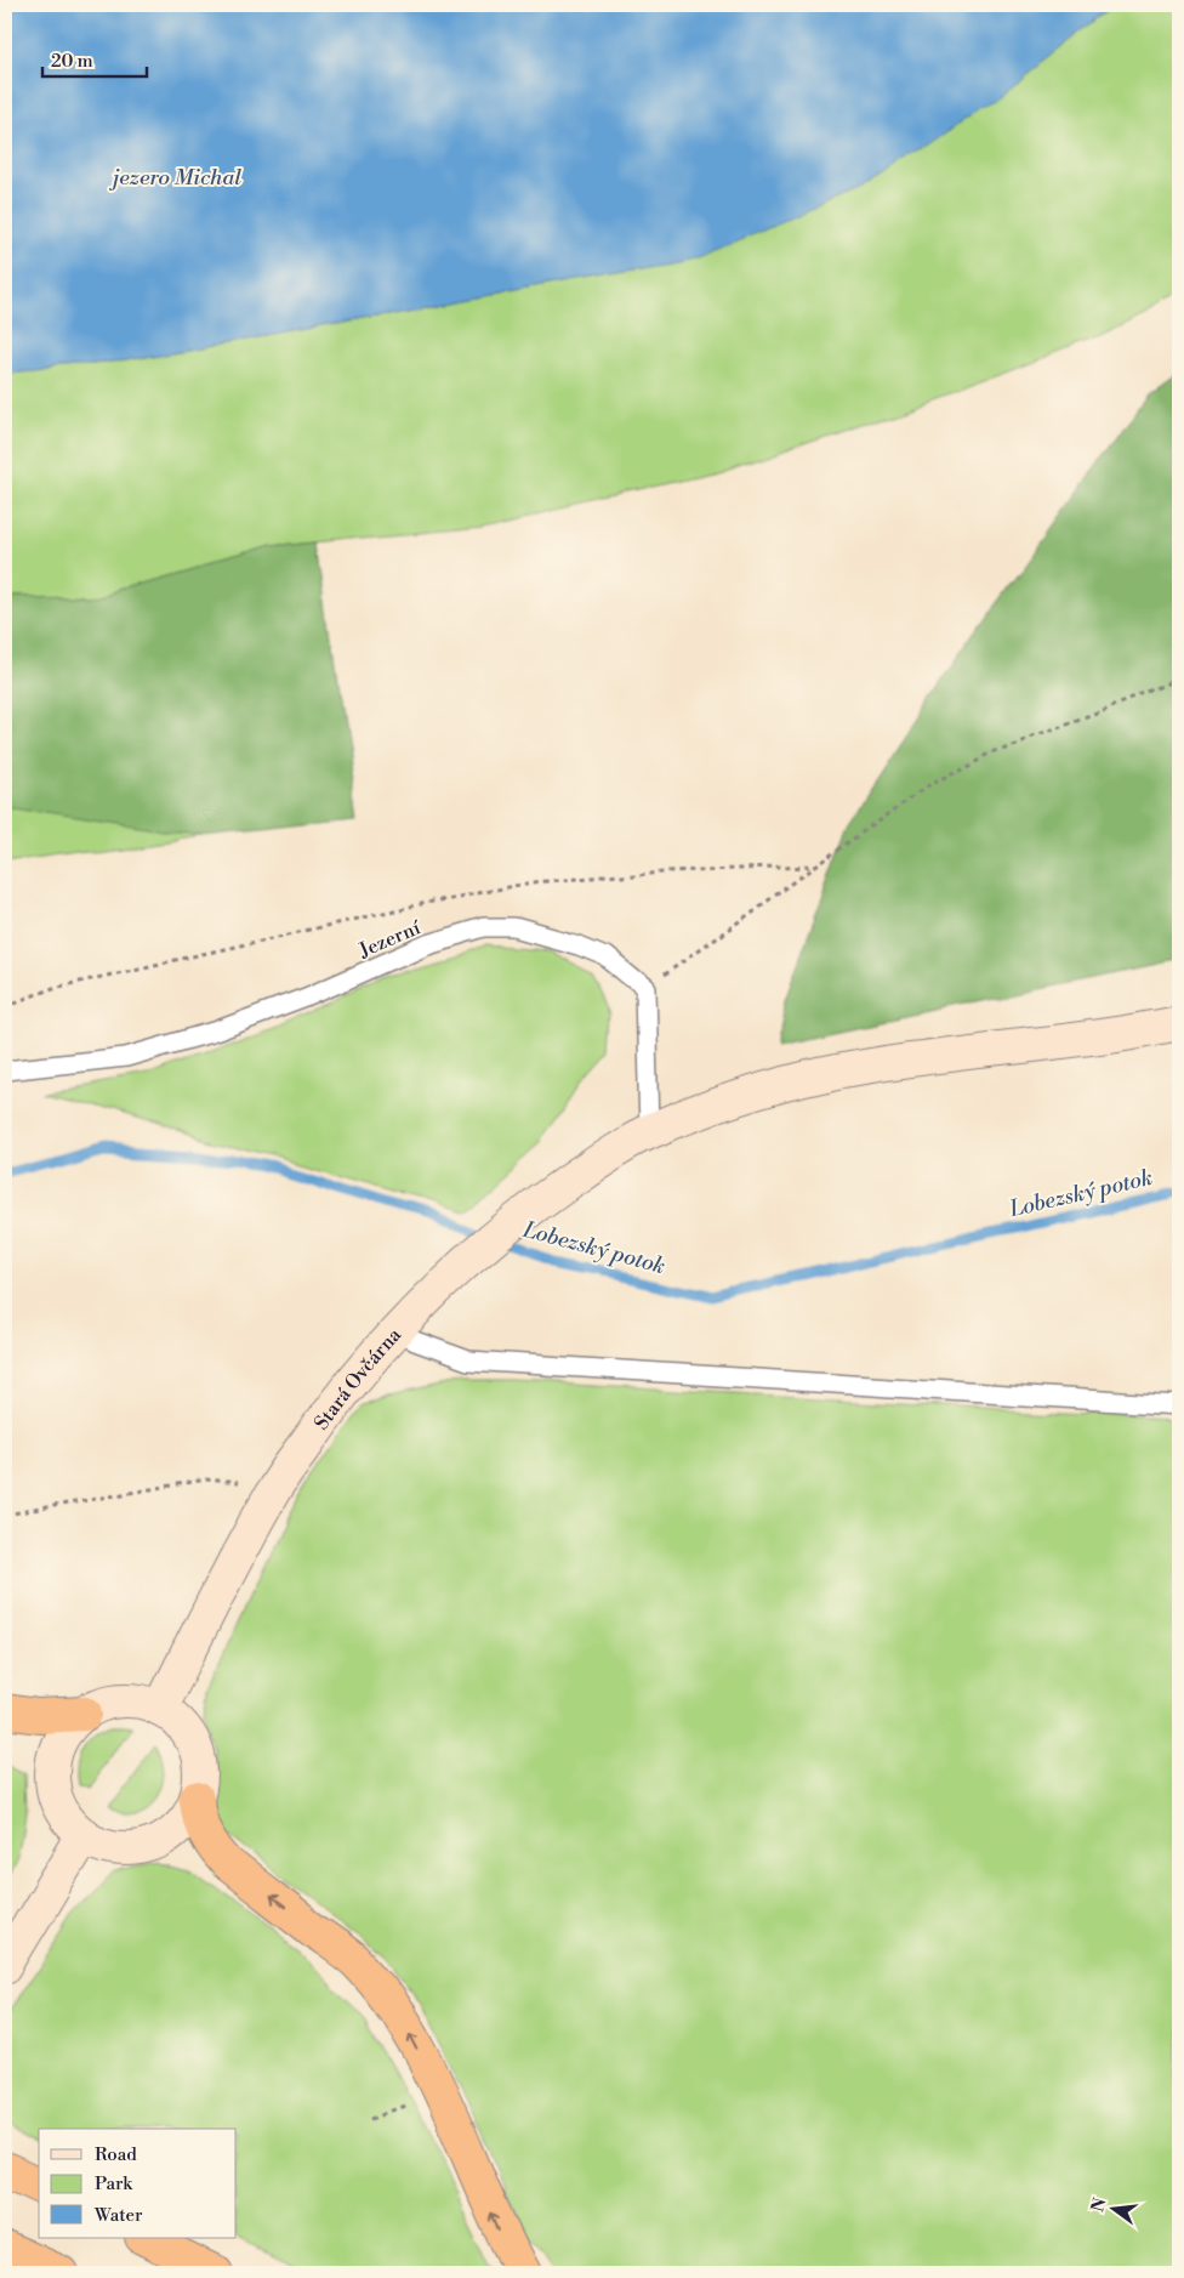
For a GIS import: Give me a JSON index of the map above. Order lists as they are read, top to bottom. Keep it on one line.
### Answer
{"streets":{"main road":["Stará Ovčárna"],"lane":["Jezerní"]},"water":["jezero Michal","Lobezský potok"],"legend":["Road","Park","Water"],"scale_bar":"20 m","north":"left"}
